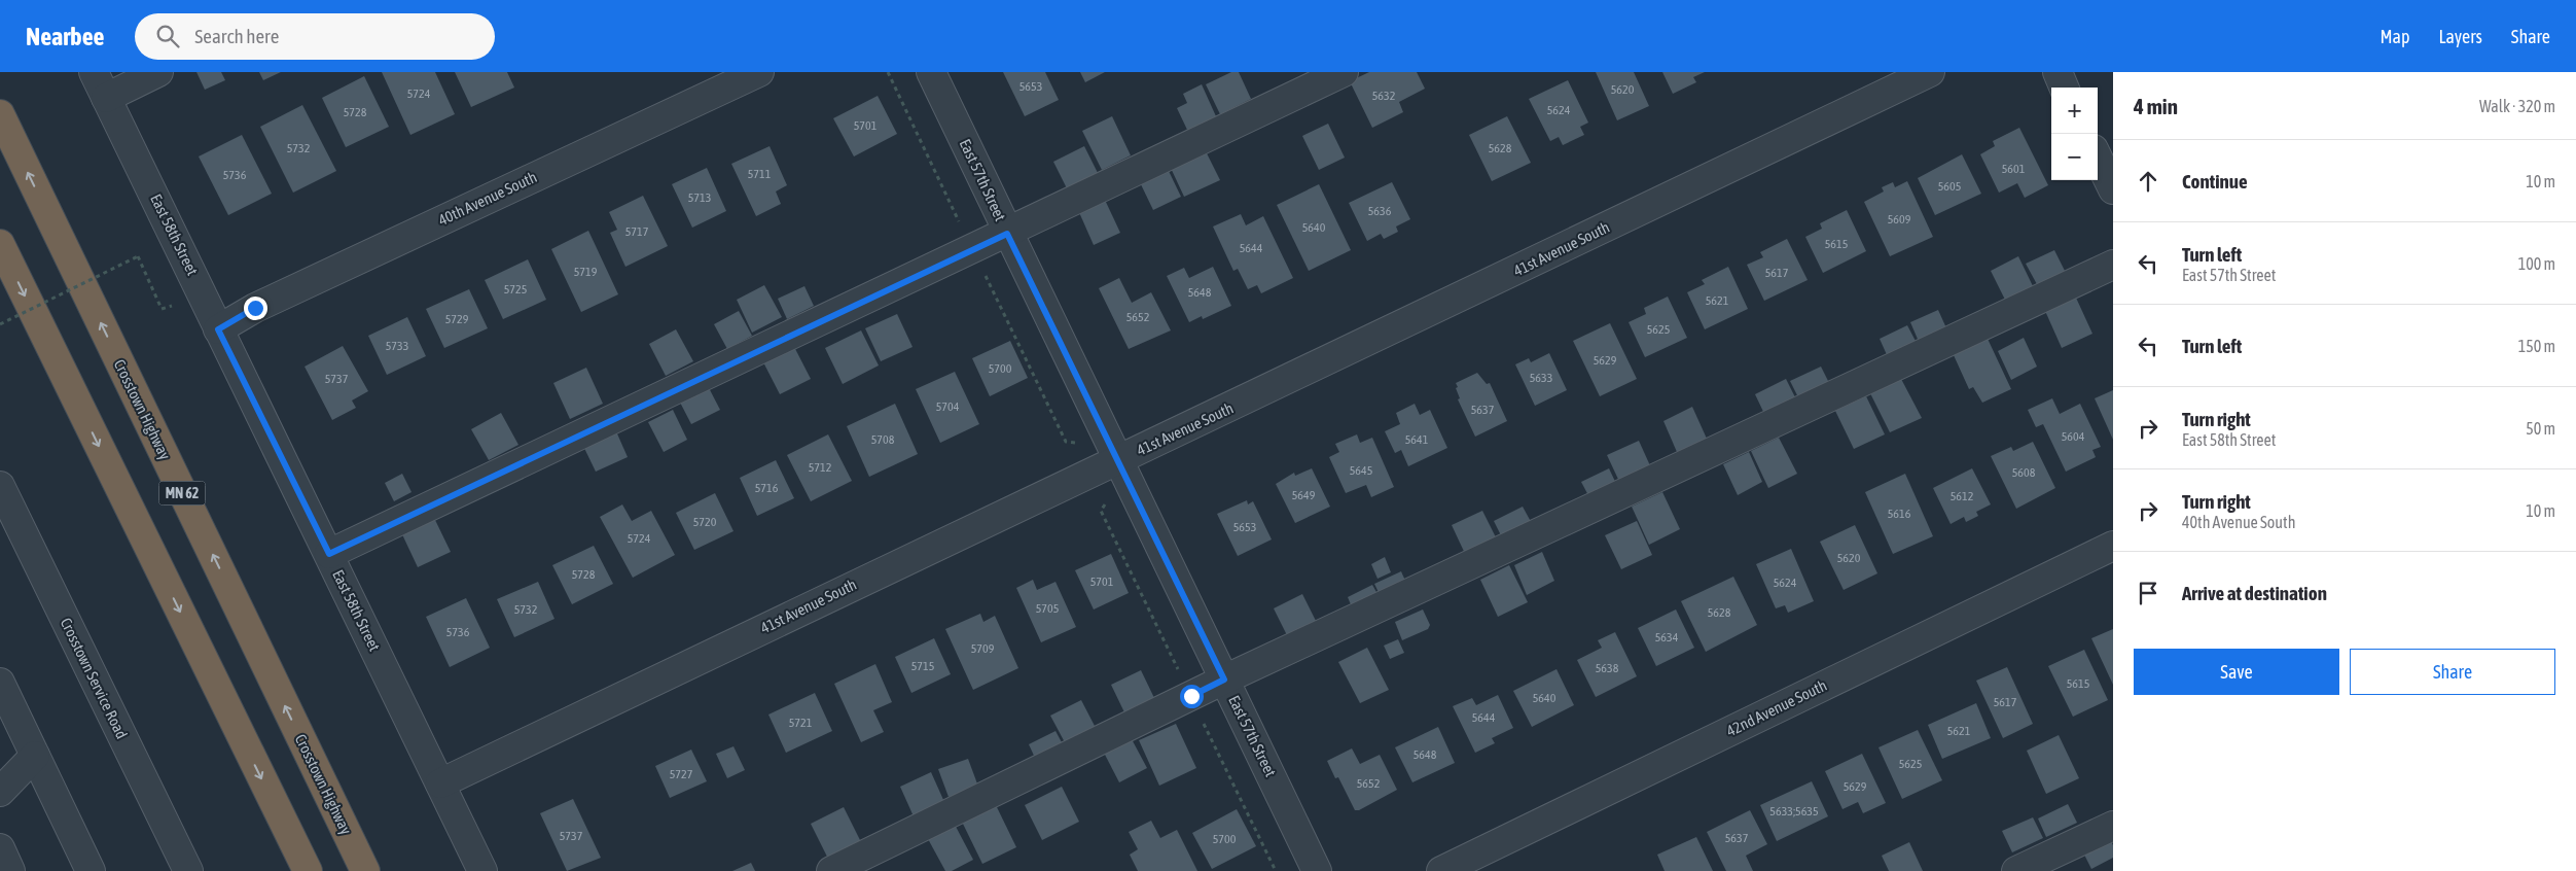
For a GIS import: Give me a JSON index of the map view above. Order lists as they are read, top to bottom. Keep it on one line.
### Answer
{"streets":{"highway":["Crosstown Highway","MN 62"],"street":["East 57th Street","40th Avenue South","East 58th Street","41st Avenue South","Crosstown Service Road","42nd Avenue South"]},"crossings":[["East 57th Street","41st Avenue South"],["40th Avenue South","East 58th Street"],["East 58th Street","41st Avenue South"]],"house_numbers":["5653","5620","5724","5632","5624","5728","5701","5732","5628","5601","5711","5736","5605","5713","5636","5609","5640","5717","5615","5644","5719","5617","5725","5648","5621","5652","5729","5625","5733","5629","5700","5633","5737","5704","5637","5604","5708","5641","5712","5645","5608","5716","5649","5612","5616","5720","5653","5724","5620","5728","5701","5624","5705","5732","5628","5736","5634","5709","5715","5638","5615","5640","5617","5644","5721","5621","5648","5625","5727","5652","5629","5633;5635","5737","5637","5700"],"page":{"header":"Nearbee","search":"Search here","nav":["Map","Layers","Share"],"heading":["4 min","Walk · 320 m"],"map_buttons":["+","−"],"list":[["Continue","10 m"],["Turn left","East 57th Street","100 m"],["Turn left","150 m"],["Turn right","East 58th Street","50 m"],["Turn right","40th Avenue South","10 m"],"Arrive at destination"],"buttons":["Save","Share"]}}
